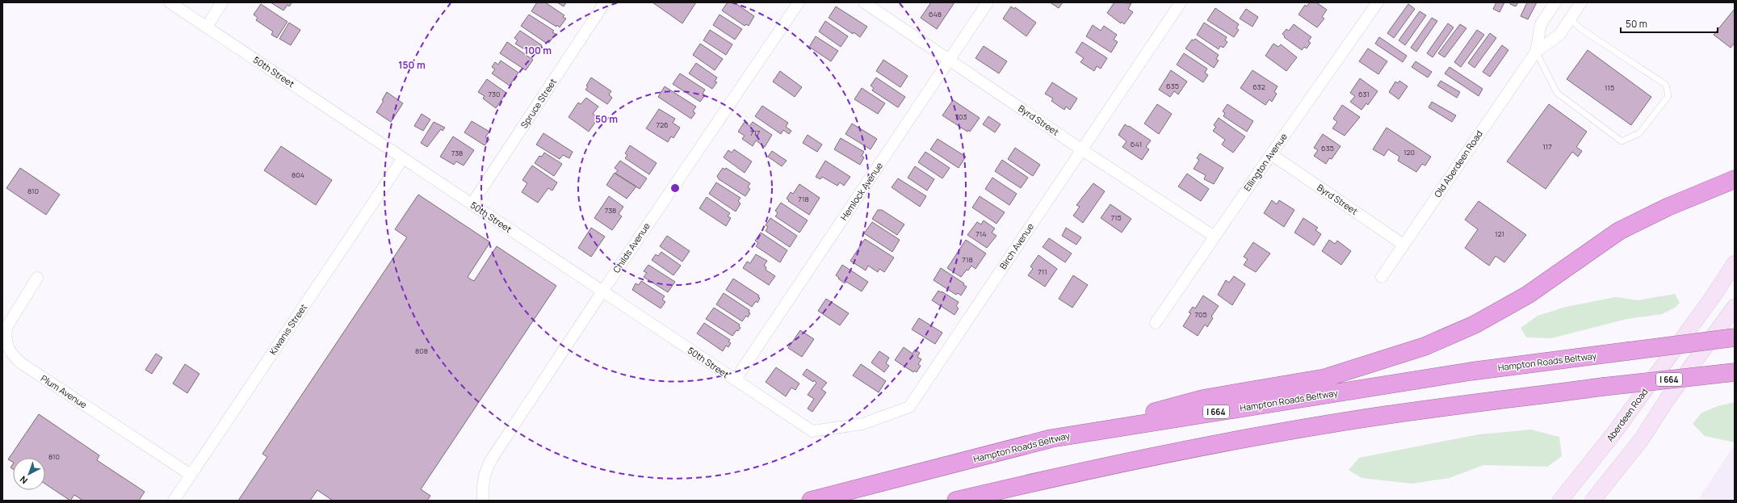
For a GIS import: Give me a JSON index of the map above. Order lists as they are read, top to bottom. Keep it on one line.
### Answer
{"streets":{"highway":["Hampton Roads Beltway","I 664"],"main road":["Aberdeen Road"],"street":["50th Street","Spruce Street","Byrd Street","Ellington Avenue","Old Aberdeen Road","Hemlock Avenue","Birch Avenue","Childs Avenue","Kiwanis Street","Plum Avenue"]},"crossings":[["50th Street","Spruce Street"],["50th Street","Hemlock Avenue"],["50th Street","Birch Avenue"],["50th Street","Childs Avenue"],["50th Street","Kiwanis Street"],["Byrd Street","Ellington Avenue"],["Byrd Street","Old Aberdeen Road"],["Byrd Street","Hemlock Avenue"],["Byrd Street","Birch Avenue"],["Kiwanis Street","Plum Avenue"]],"house_numbers":["648","635","632","115","730","631","703","726","717","641","117","635","120","738","804","810","718","738","715","714","121","718","711","705","808","810"],"scale_bar":"50 m","north":"bottom left","rings":["100 m","150 m","50 m"]}
